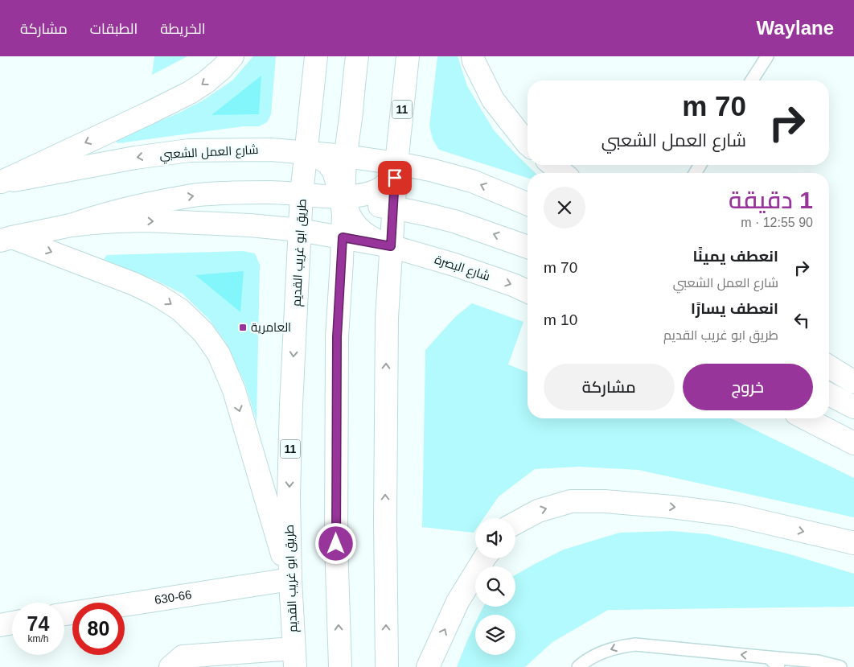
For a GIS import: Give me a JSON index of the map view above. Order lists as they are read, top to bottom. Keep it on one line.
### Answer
{"streets":{"main road":["11","شارع العمل الشعبي","طريق ابو غريب القديم","شارع البصرة","630-66"]},"crossings":[["11","شارع العمل الشعبي"],["11","شارع البصرة"],["شارع العمل الشعبي","طريق ابو غريب القديم"],["طريق ابو غريب القديم","630-66"]],"places":{"transit":["العامرية"]},"page":{"header":"Waylane","nav":["الخريطة","الطبقات","مشاركة"],"turn":["70 m","شارع العمل الشعبي"],"heading":["1 دقيقة","90 m · 12:55"],"list":[{"name":"انعطف يمينًا","note":"شارع العمل الشعبي","value":"70 m"},{"name":"انعطف يسارًا","note":"طريق ابو غريب القديم","value":"10 m"}],"buttons":["خروج","مشاركة"],"speed":"74 km/h","limit":"80"}}
